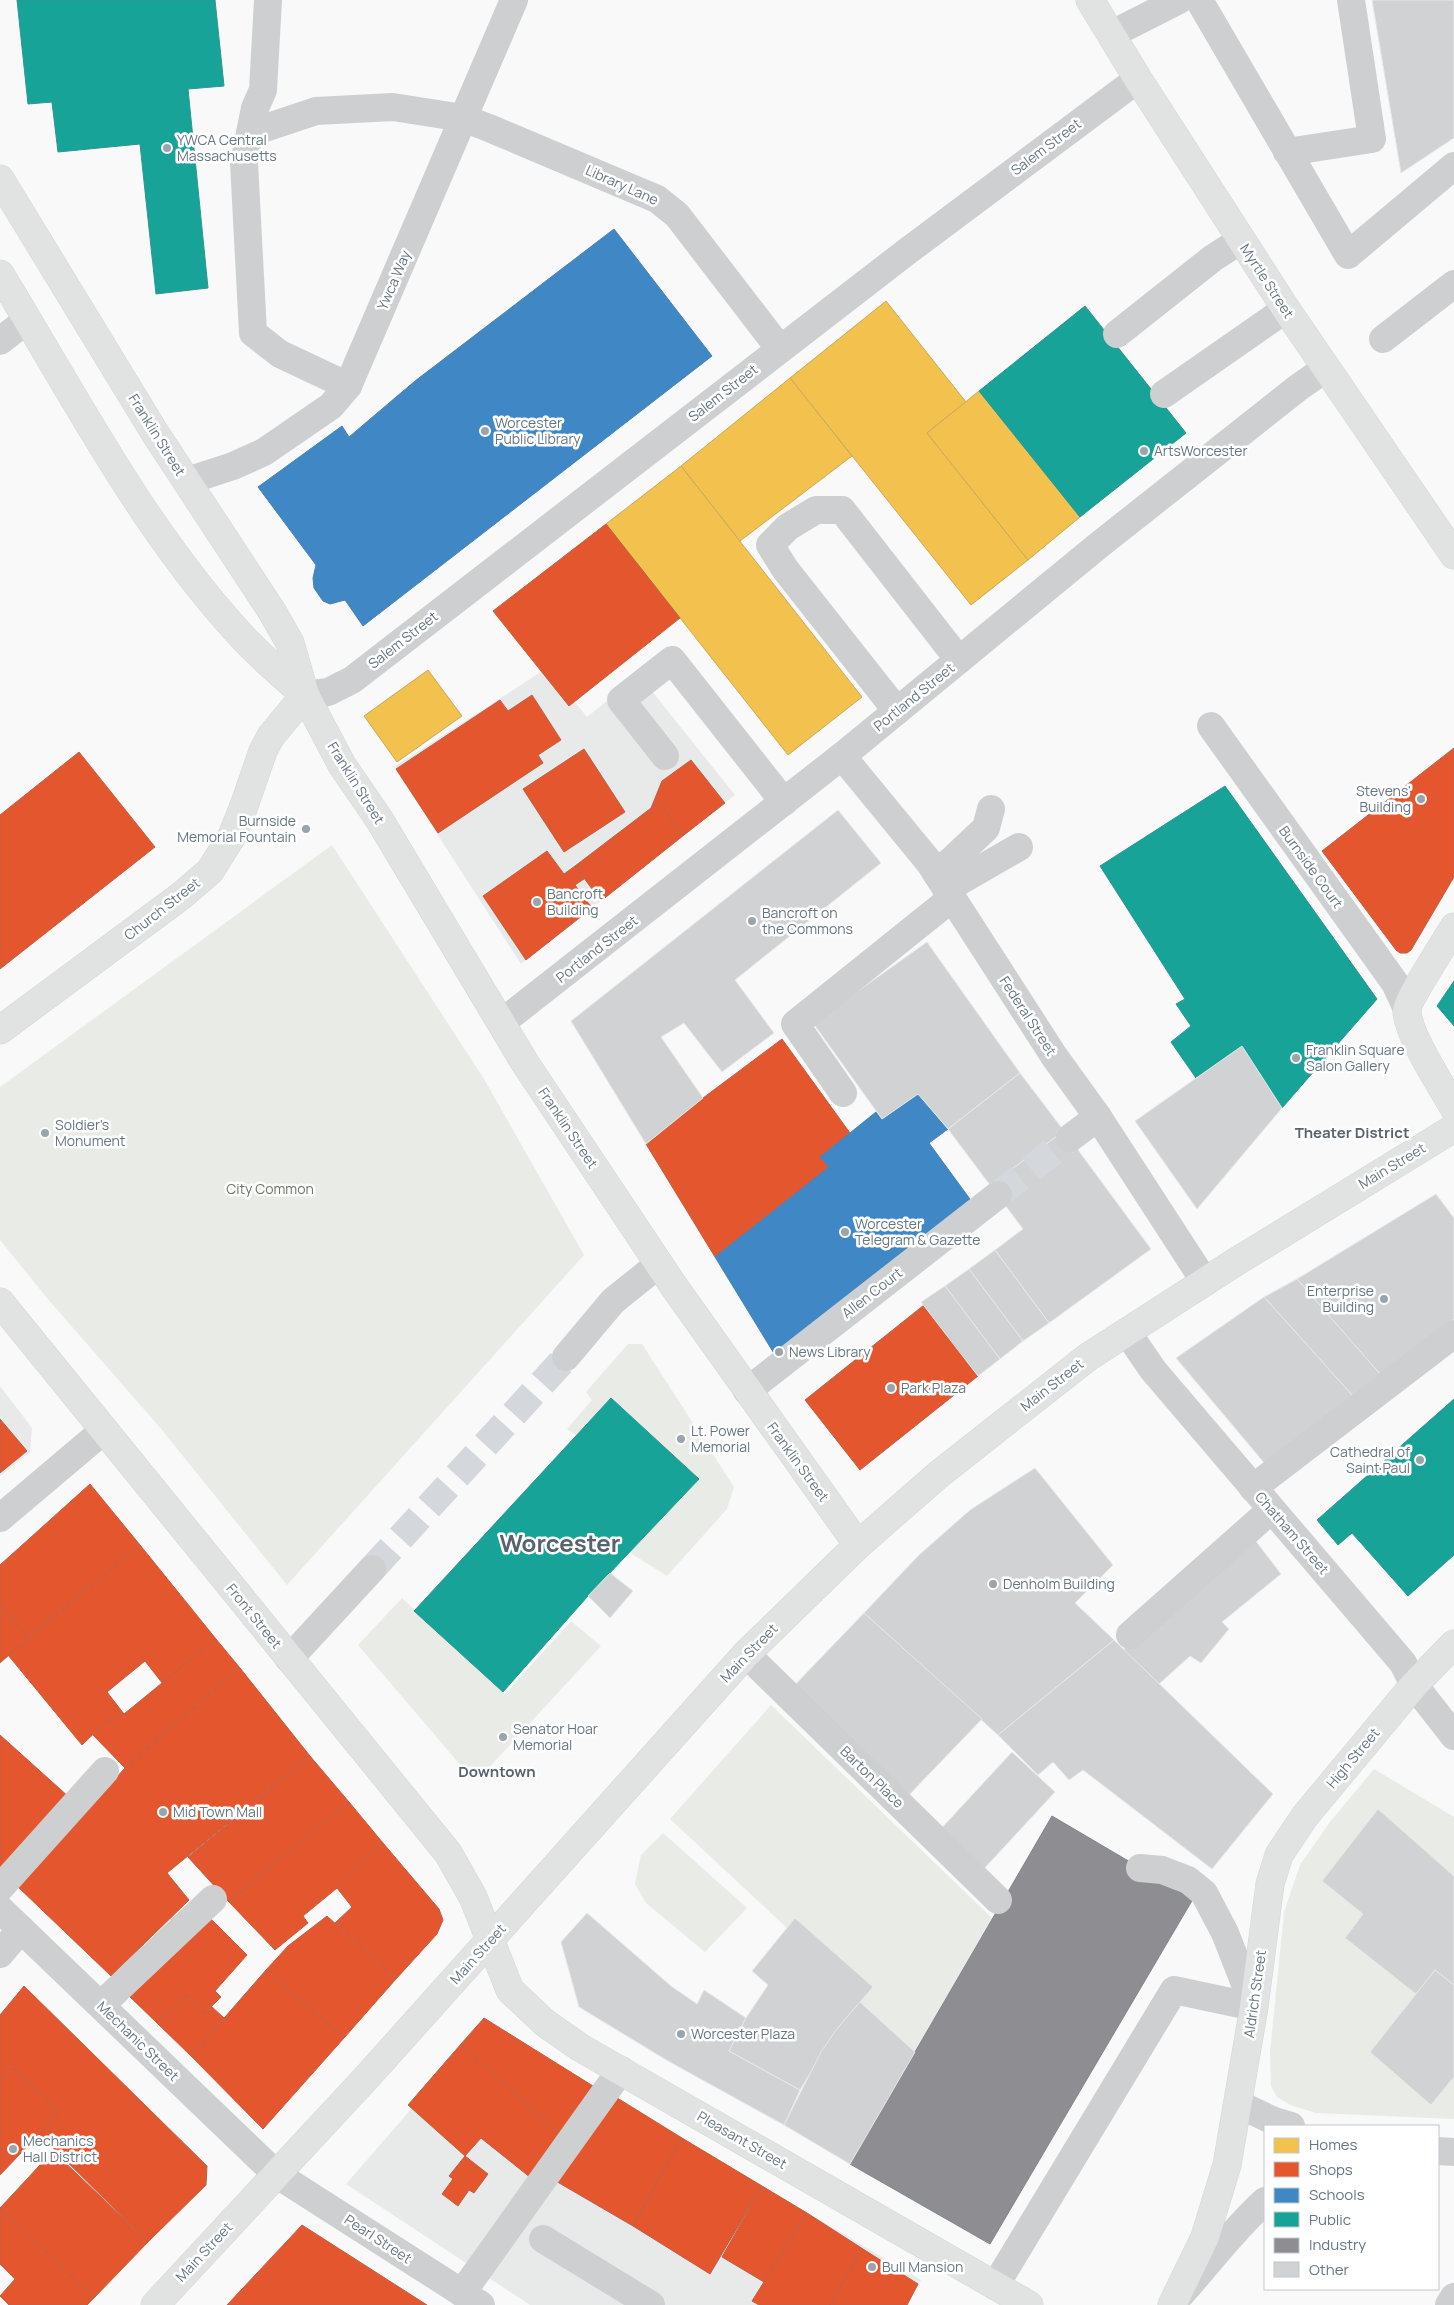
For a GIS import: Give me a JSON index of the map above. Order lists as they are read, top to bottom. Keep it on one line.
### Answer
{"streets":{"main road":["Myrtle Street","Franklin Street","Church Street","Main Street","Front Street","High Street","Aldrich Street","Pleasant Street"],"street":["Salem Street","Library Lane","Ywca Way","Portland Street","Burnside Court","Federal Street","Allen Court","Chatham Street","Barton Place","Mechanic Street","Pearl Street"]},"crossings":[["Salem Street","Library Lane"],["Salem Street","Myrtle Street"],["Salem Street","Franklin Street"],["Salem Street","Church Street"],["Library Lane","Ywca Way"],["Ywca Way","Franklin Street"],["Myrtle Street","Portland Street"],["Franklin Street","Portland Street"],["Franklin Street","Church Street"],["Franklin Street","Main Street"],["Franklin Street","Allen Court"],["Portland Street","Federal Street"],["Federal Street","Main Street"],["Main Street","Chatham Street"],["Main Street","Front Street"],["Main Street","Barton Place"],["Main Street","Mechanic Street"],["Main Street","Pleasant Street"],["Main Street","Pearl Street"],["Chatham Street","High Street"],["Front Street","Pleasant Street"],["High Street","Aldrich Street"],["Mechanic Street","Pearl Street"]],"districts":["Theater District","Worcester","Downtown"],"parks":["City Common"],"places":["YWCA Central Massachusetts","Worcester Public Library","ArtsWorcester","Stevens' Building","Burnside Memorial Fountain","Bancroft Building","Bancroft on the Commons","Franklin Square Salon Gallery","Soldier's Monument","Worcester Telegram & Gazette","Enterprise Building","News Library","Park Plaza","Lt. Power Memorial","Cathedral of Saint Paul","Denholm Building","Senator Hoar Memorial","Mid Town Mall","Worcester Plaza","Mechanics Hall District","Bull Mansion"],"legend":["Homes","Shops","Schools","Public","Industry","Other"]}
